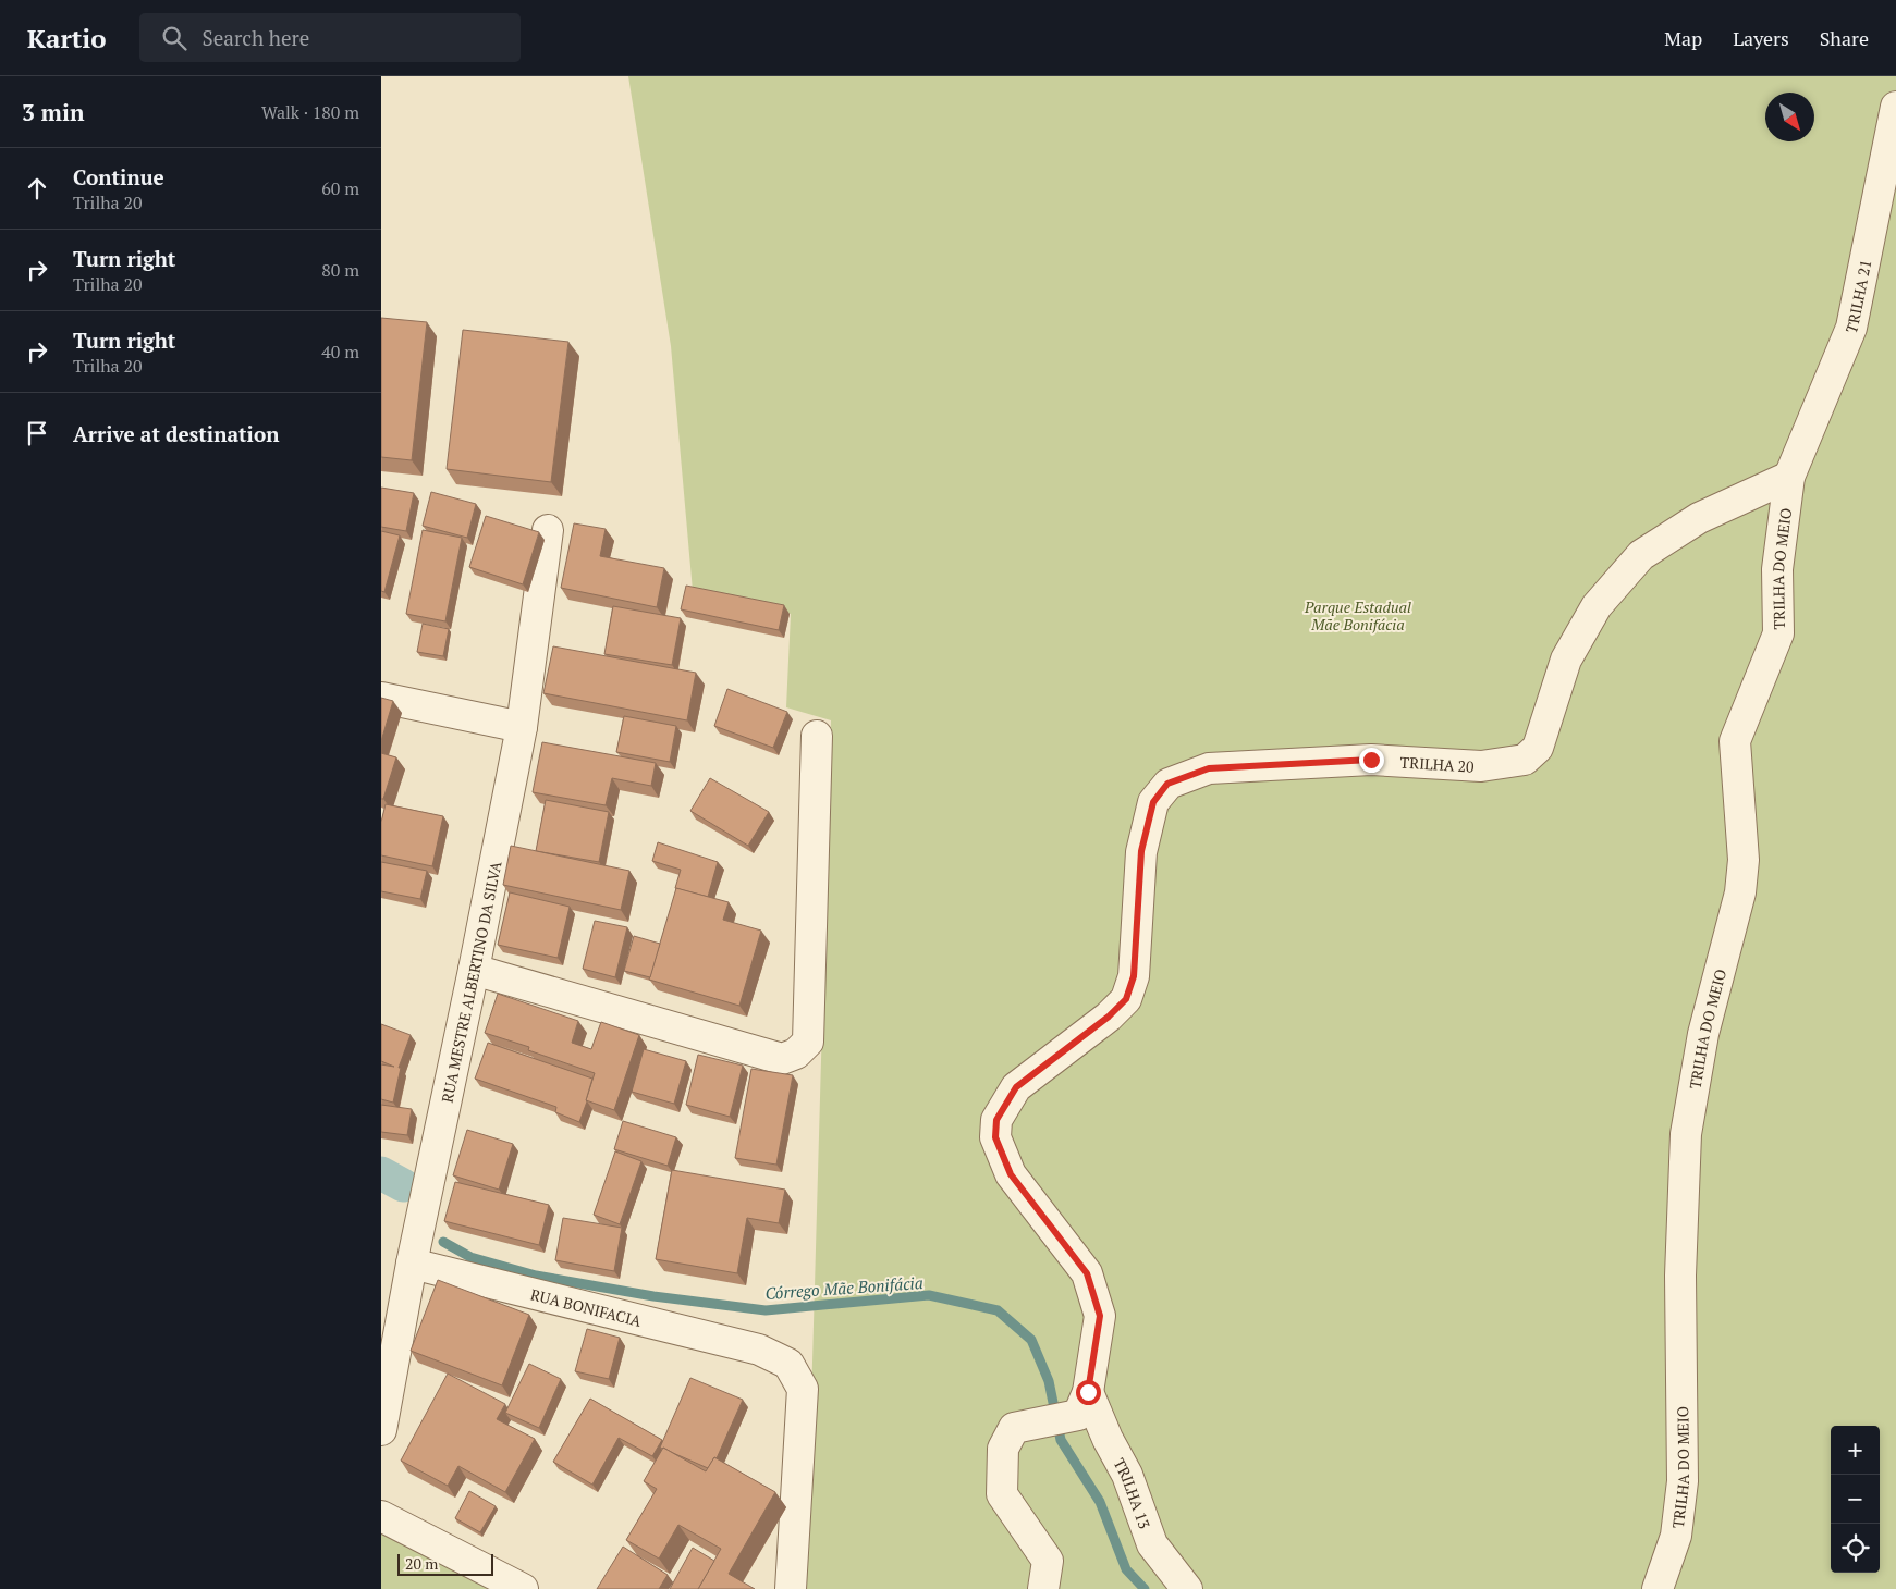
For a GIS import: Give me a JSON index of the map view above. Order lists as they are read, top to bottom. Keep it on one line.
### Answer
{"streets":{"street":["TRILHA 21","TRILHA DO MEIO","TRILHA 20","RUA MESTRE ALBERTINO DA SILVA","RUA BONIFACIA","TRILHA 13"]},"crossings":[["TRILHA 21","TRILHA DO MEIO"],["TRILHA 21","TRILHA 20"],["TRILHA DO MEIO","TRILHA 20"],["TRILHA 20","TRILHA 13"],["RUA MESTRE ALBERTINO DA SILVA","RUA BONIFACIA"]],"water":["Córrego Mãe Bonifácia"],"parks":["Parque Estadual Mãe Bonifácia"],"scale_bar":"20 m","north":"bottom right","page":{"header":"Kartio","search":"Search here","nav":["Map","Layers","Share"],"heading":["3 min","Walk · 180 m"],"list":[["Continue","Trilha 20","60 m"],["Turn right","Trilha 20","80 m"],["Turn right","Trilha 20","40 m"],"Arrive at destination"],"map_buttons":["+","−"],"scale":"20 m"}}
